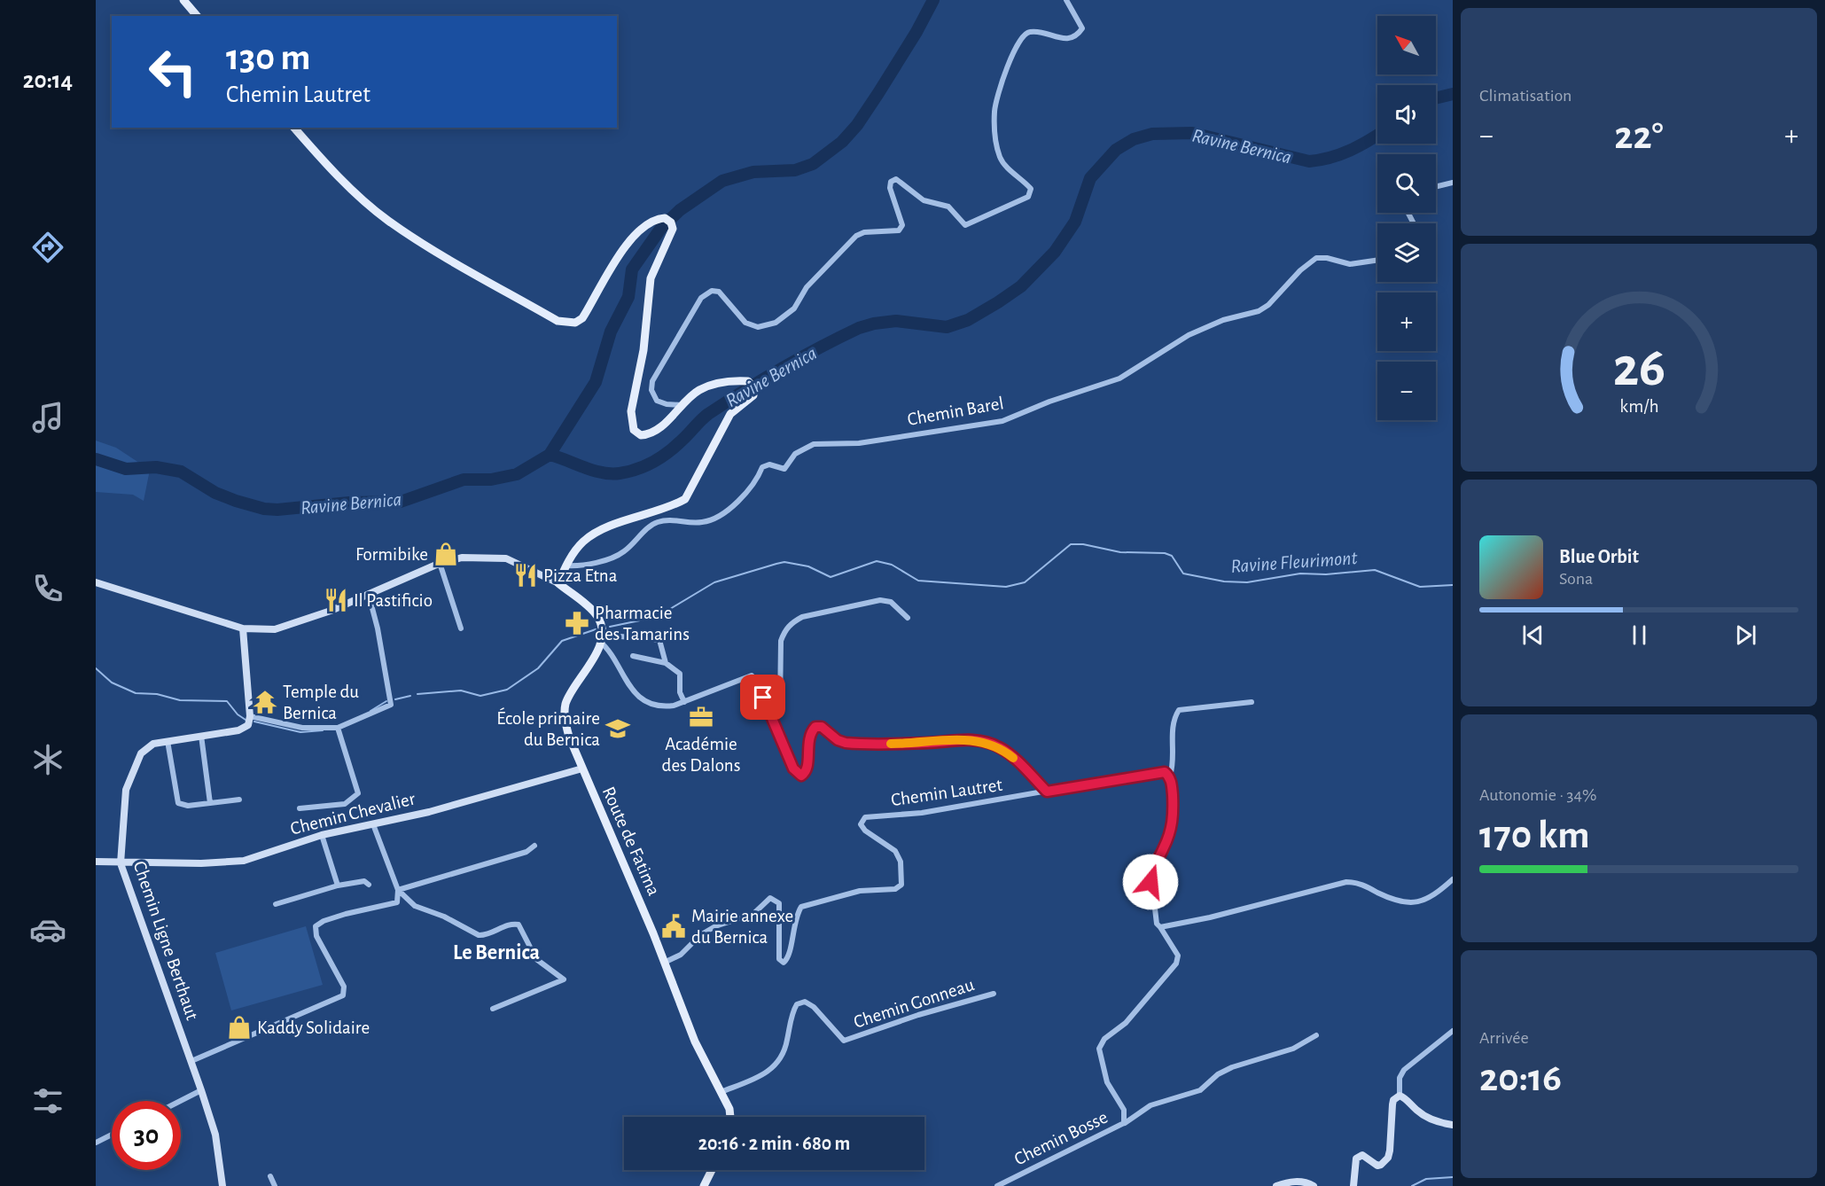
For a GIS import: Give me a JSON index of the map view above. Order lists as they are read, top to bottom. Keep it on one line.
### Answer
{"streets":{"main road":["Route de Fatima"],"street":["Chemin Barel","Chemin Lautret","Chemin Chevalier","Chemin Ligne Berthaut","Chemin Gonneau","Chemin Bosse"]},"crossings":[["Chemin Lautret","Route de Fatima"],["Chemin Chevalier","Route de Fatima"],["Chemin Chevalier","Chemin Ligne Berthaut"],["Route de Fatima","Chemin Gonneau"]],"districts":["Le Bernica"],"water":["Ravine Bernica","Ravine Fleurimont"],"places":{"shop":["Formibike","Kaddy Solidaire"],"restaurant":["Pizza Etna","Il Pastificio"],"pharmacy":["Pharmacie des Tamarins"],"temple":["Temple du Bernica"],"office":["Académie des Dalons"],"school or university":["École primaire du Bernica"],"public building":["Mairie annexe du Bernica"]},"north":"top left","page":{"tabs":"20:14","tile":["Climatisation",["Autonomie · 34%","170 km"],["Arrivée","20:16"]],"map_buttons":["+","−"],"turn":["130 m","Chemin Lautret"],"heat":["−","22°","+"],"song":["Blue Orbit","Sona"],"limit":"30","trip":"20:16 · 2 min · 680 m","gauge":["26","km/h"]}}
